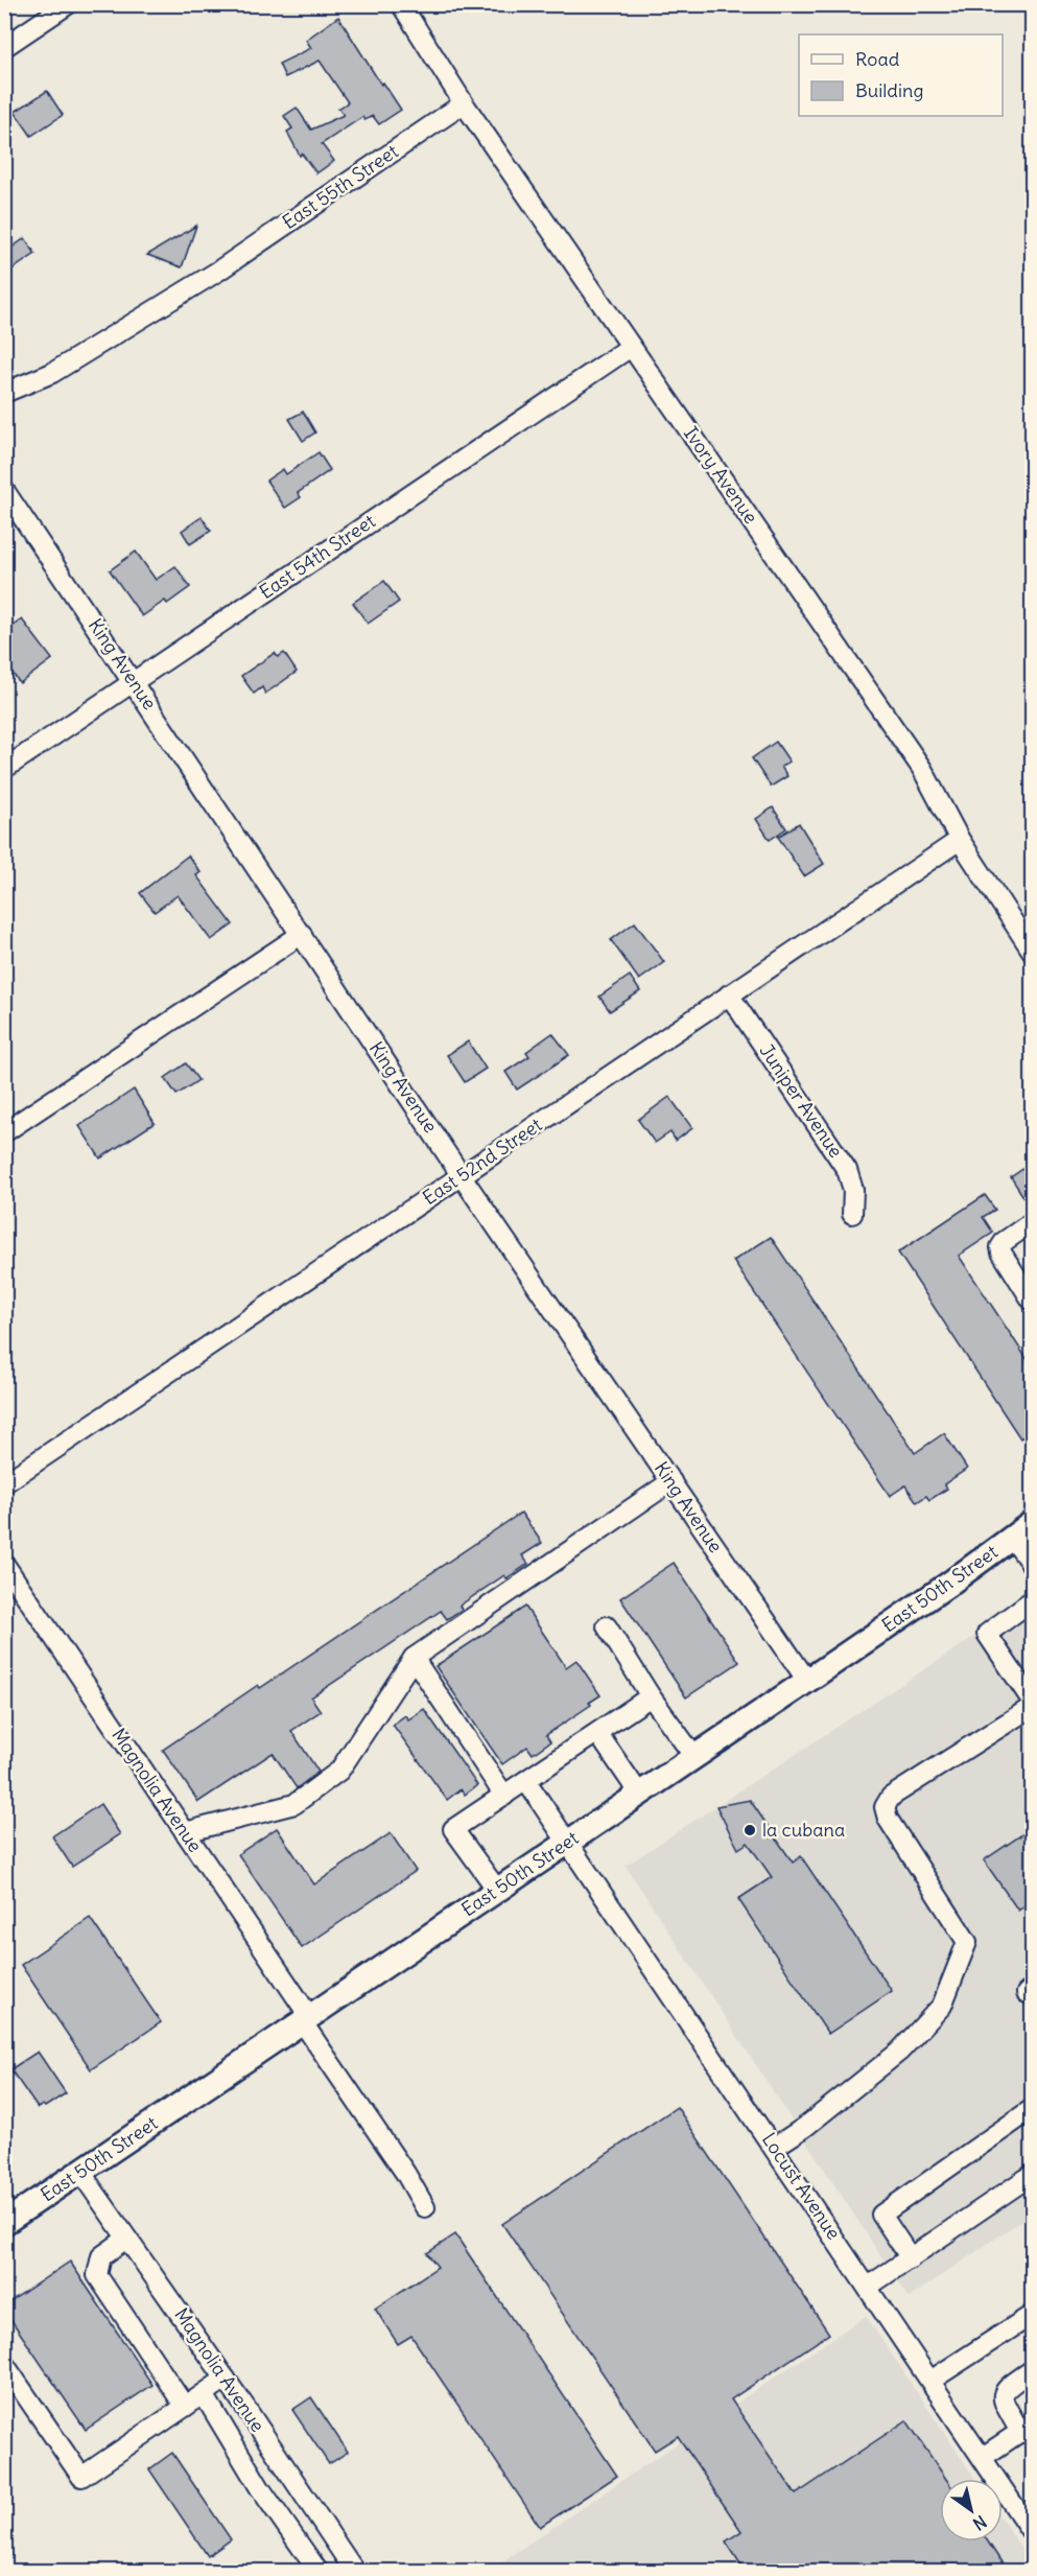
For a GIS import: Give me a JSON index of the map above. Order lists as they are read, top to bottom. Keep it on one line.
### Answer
{"streets":{"main road":["East 50th Street"],"street":["East 55th Street","Ivory Avenue","East 54th Street","King Avenue","Juniper Avenue","East 52nd Street","Magnolia Avenue","Locust Avenue"]},"crossings":[["East 55th Street","Ivory Avenue"],["Ivory Avenue","East 54th Street"],["Ivory Avenue","East 52nd Street"],["East 54th Street","King Avenue"],["King Avenue","East 52nd Street"],["King Avenue","East 50th Street"],["Juniper Avenue","East 52nd Street"],["East 50th Street","Magnolia Avenue"],["East 50th Street","Locust Avenue"]],"places":["la cubana"],"legend":["Road","Building"],"north":"bottom right"}
